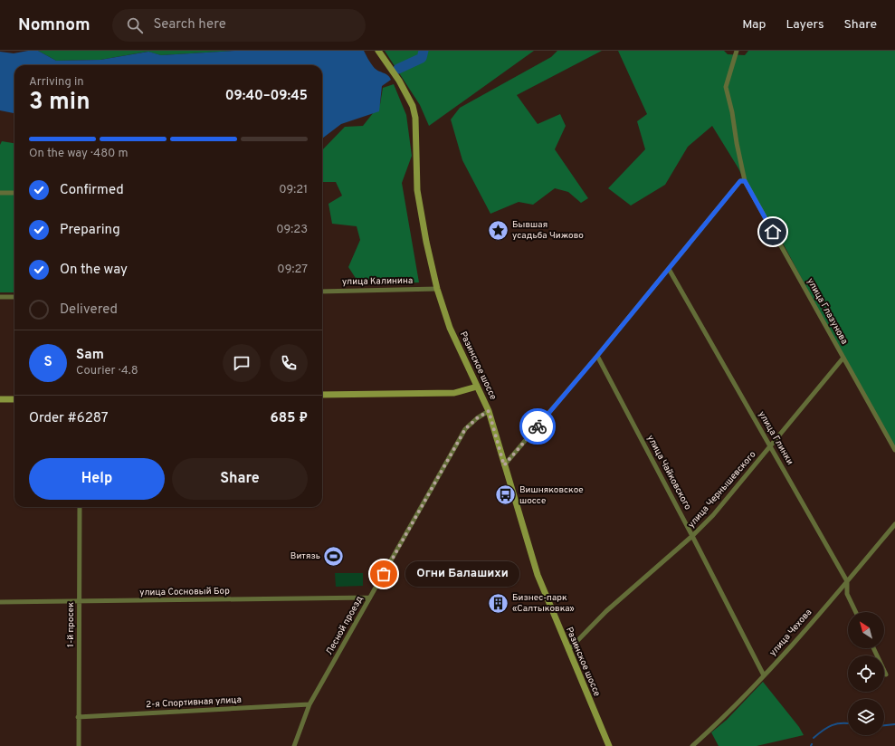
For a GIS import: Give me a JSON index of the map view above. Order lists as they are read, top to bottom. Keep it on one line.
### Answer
{"streets":{"main road":["Разинское шоссе"],"street":["улица Калинина","улица Глазунова","улица Глинки","улица Чайковского","улица Чернышевского","улица Сосновый Бор","1-й просек","Лесной проезд","улица Чехова","2-я Спортивная улица"]},"crossings":[["улица Калинина","Разинское шоссе"],["улица Глазунова","улица Чернышевского"],["Разинское шоссе","улица Чернышевского"],["Разинское шоссе","Лесной проезд"],["улица Глинки","улица Чернышевского"],["улица Глинки","улица Чехова"],["улица Чайковского","улица Чернышевского"],["улица Чайковского","улица Чехова"],["улица Сосновый Бор","1-й просек"],["улица Сосновый Бор","Лесной проезд"],["1-й просек","2-я Спортивная улица"],["Лесной проезд","2-я Спортивная улица"]],"places":{"place":["Бывшая усадьба Чижово"],"bus stop":["Вишняковское шоссе"],"sports":["Витязь"],"other":["Огни Балашихи"],"building":["Бизнес-парк «Салтыковка»"]},"north":"top left","page":{"header":"Nomnom","search":"Search here","nav":["Map","Layers","Share"],"heading":["3 min","Arriving in","09:40–09:45"],"panel":["Sam","Courier · 4.8","Order #6287","685 ₽"],"bar":"On the way · 480 m","list":[["Confirmed","09:21"],["Preparing","09:23"],["On the way","09:27"],"Delivered"],"round":"S","buttons":["Help","Share"],"bubble":"Огни Балашихи"}}
